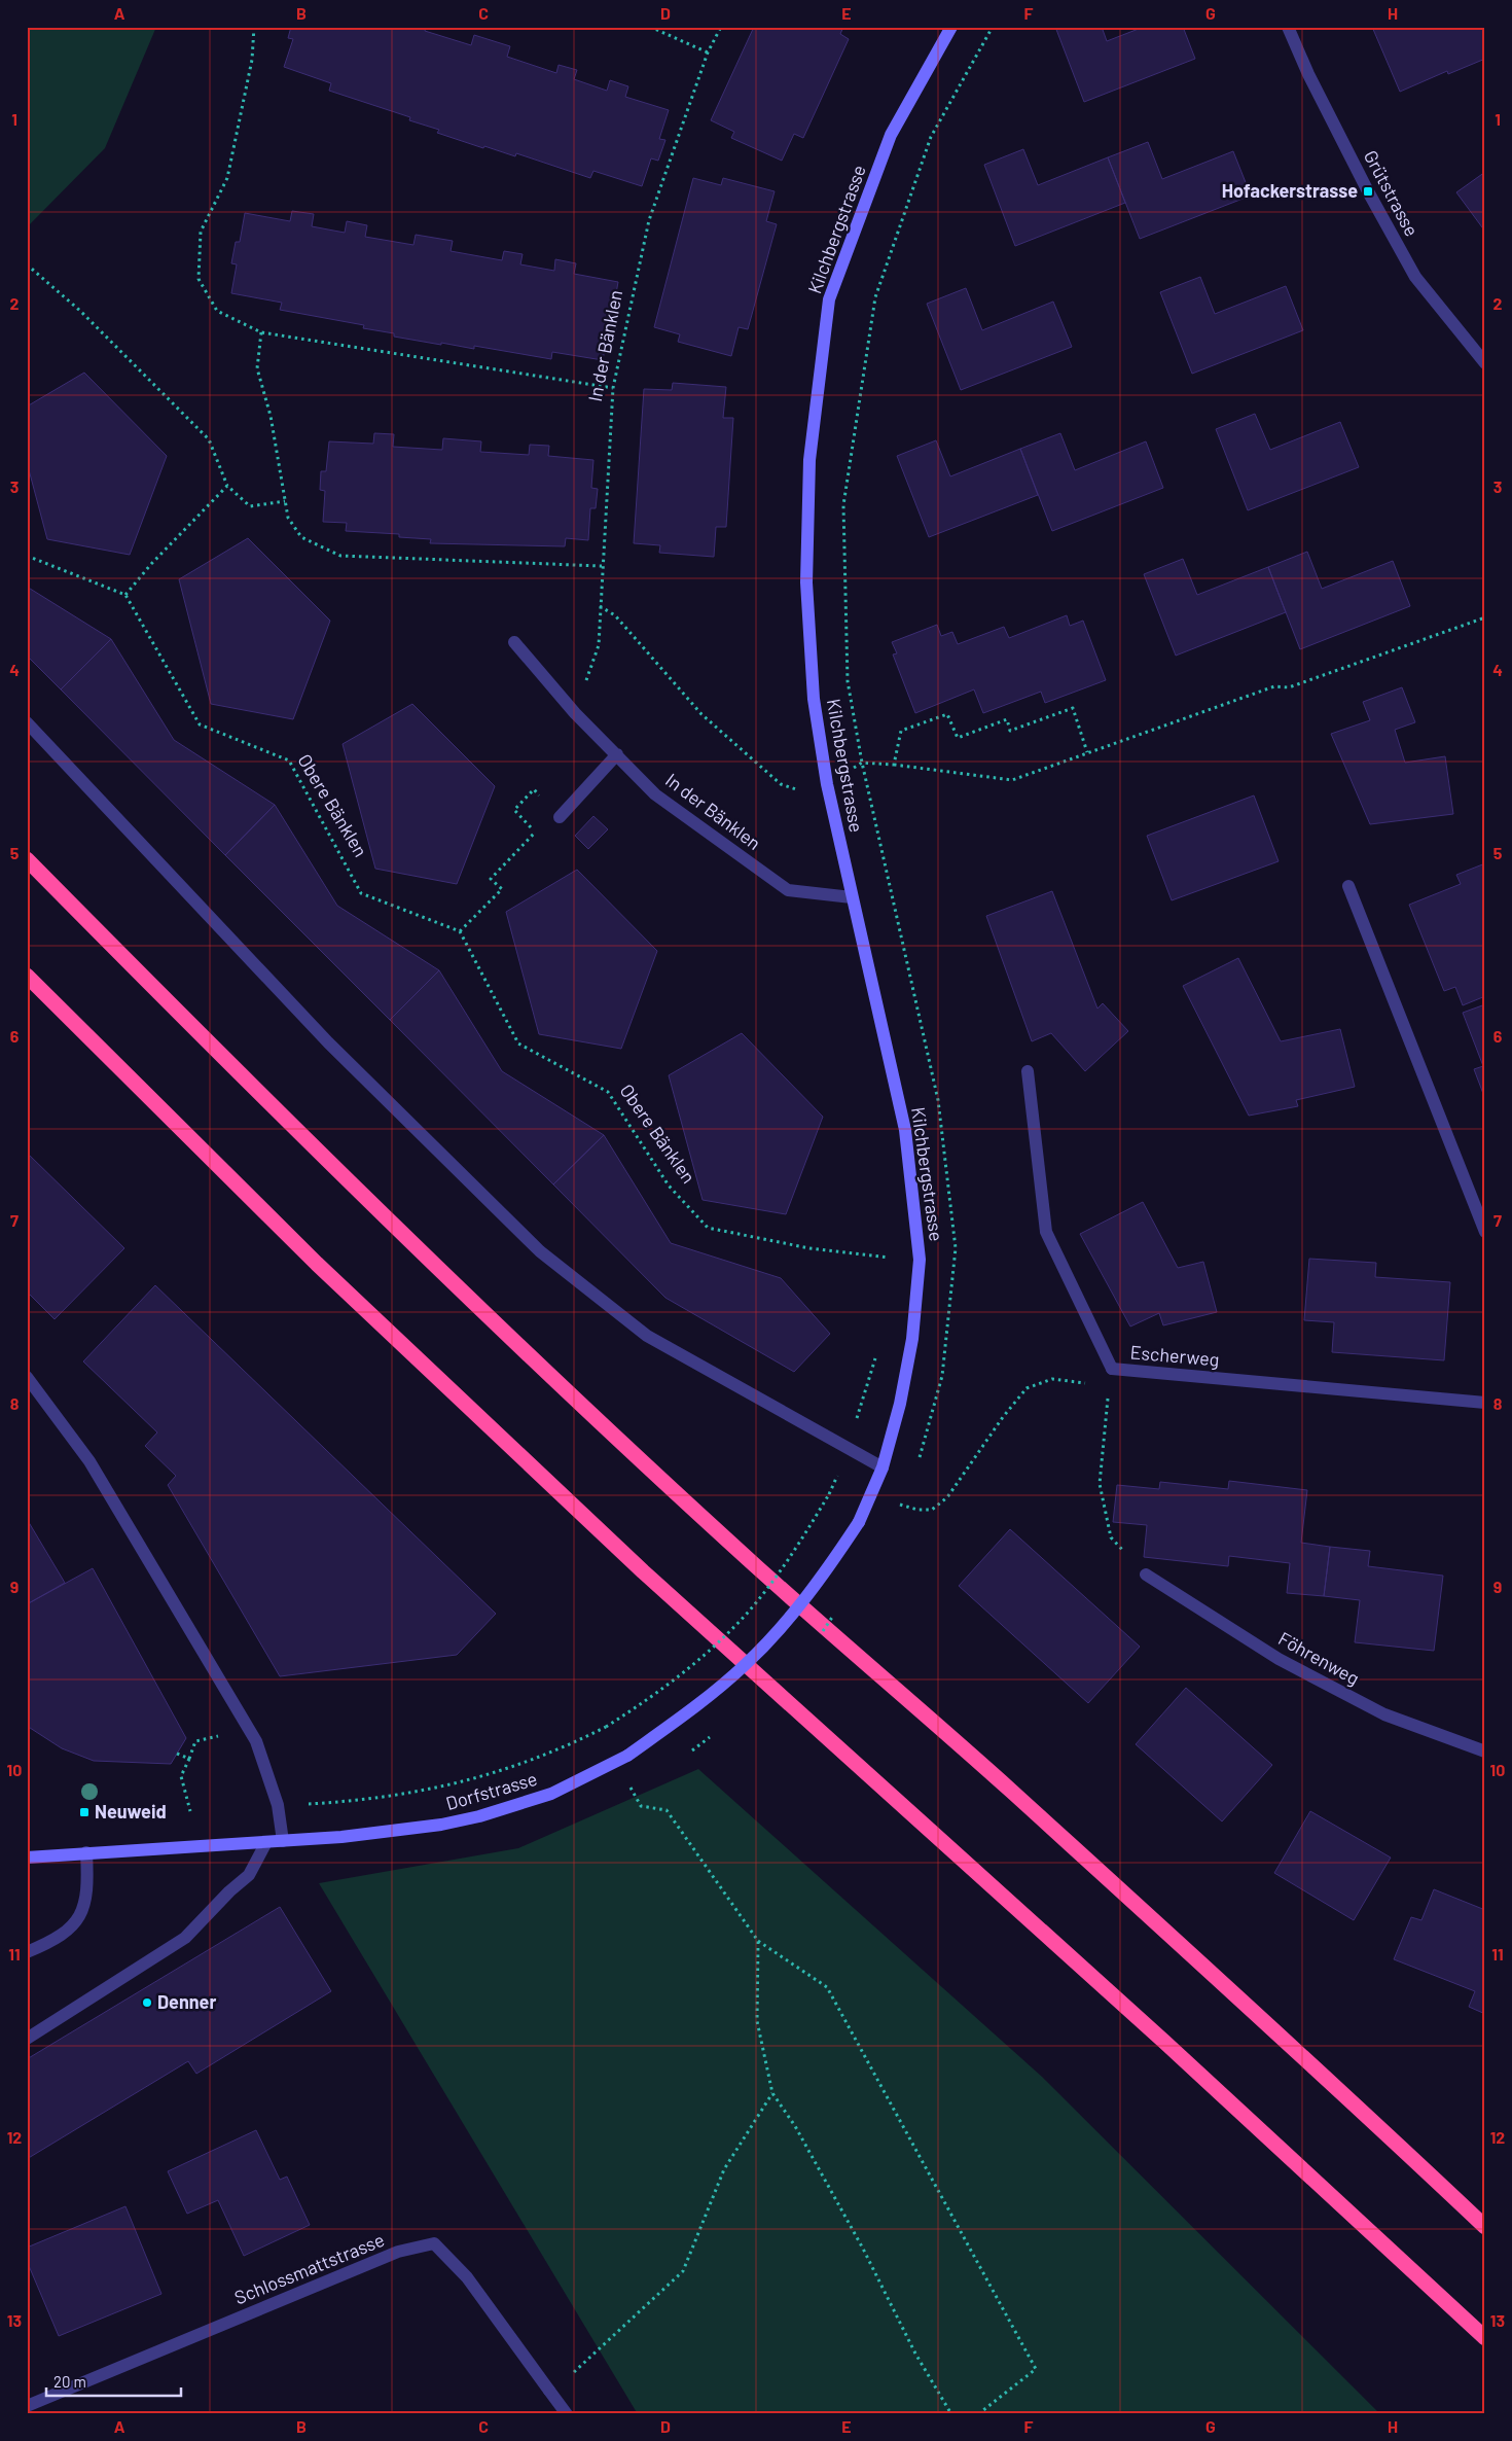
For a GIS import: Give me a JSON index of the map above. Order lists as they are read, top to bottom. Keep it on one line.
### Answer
{"streets":{"street":["Grütstrasse","Kilchbergstrasse","In der Bänklen","Escherweg","Föhrenweg","Dorfstrasse","Schlossmattstrasse"],"path":["Obere Bänklen"]},"crossings":[["Kilchbergstrasse","In der Bänklen"],["Kilchbergstrasse","Obere Bänklen"],["Kilchbergstrasse","Dorfstrasse"]],"places":{"transit":["Hofackerstrasse","Neuweid"],"other":["Denner"]},"scale_bar":"20 m","grid":{"columns":["A","B","C","D","E","F","G","H"],"rows":["1","2","3","4","5","6","7","8","9","10","11","12","13"]}}
